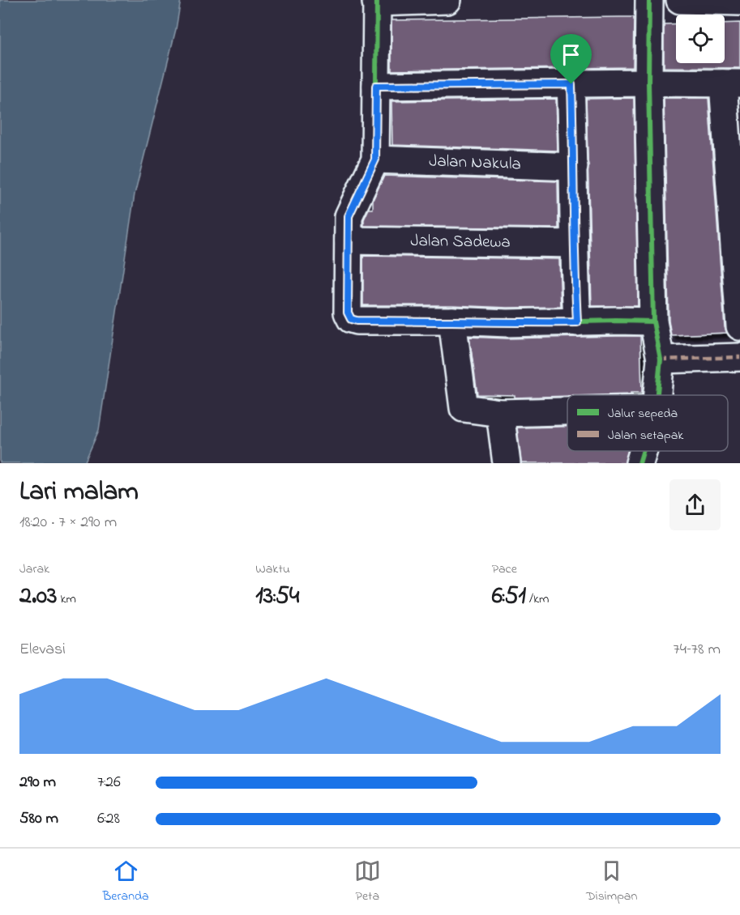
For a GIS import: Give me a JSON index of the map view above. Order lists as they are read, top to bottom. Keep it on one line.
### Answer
{"streets":{"street":["Jalan Nakula","Jalan Sadewa"]},"legend":["Jalur sepeda","Jalan setapak"],"page":{"heading":["Lari malam","18:20 · 7 × 290 m"],"stats":[["Jarak","2.03 km"],["Waktu","13:54"],["Pace","6:51 /km"]],"chart":["Elevasi","74–78 m"],"list":[{"name":"290 m","note":"7:26"},{"name":"580 m","note":"6:28"}],"tabs":["Beranda","Peta","Disimpan"]}}
